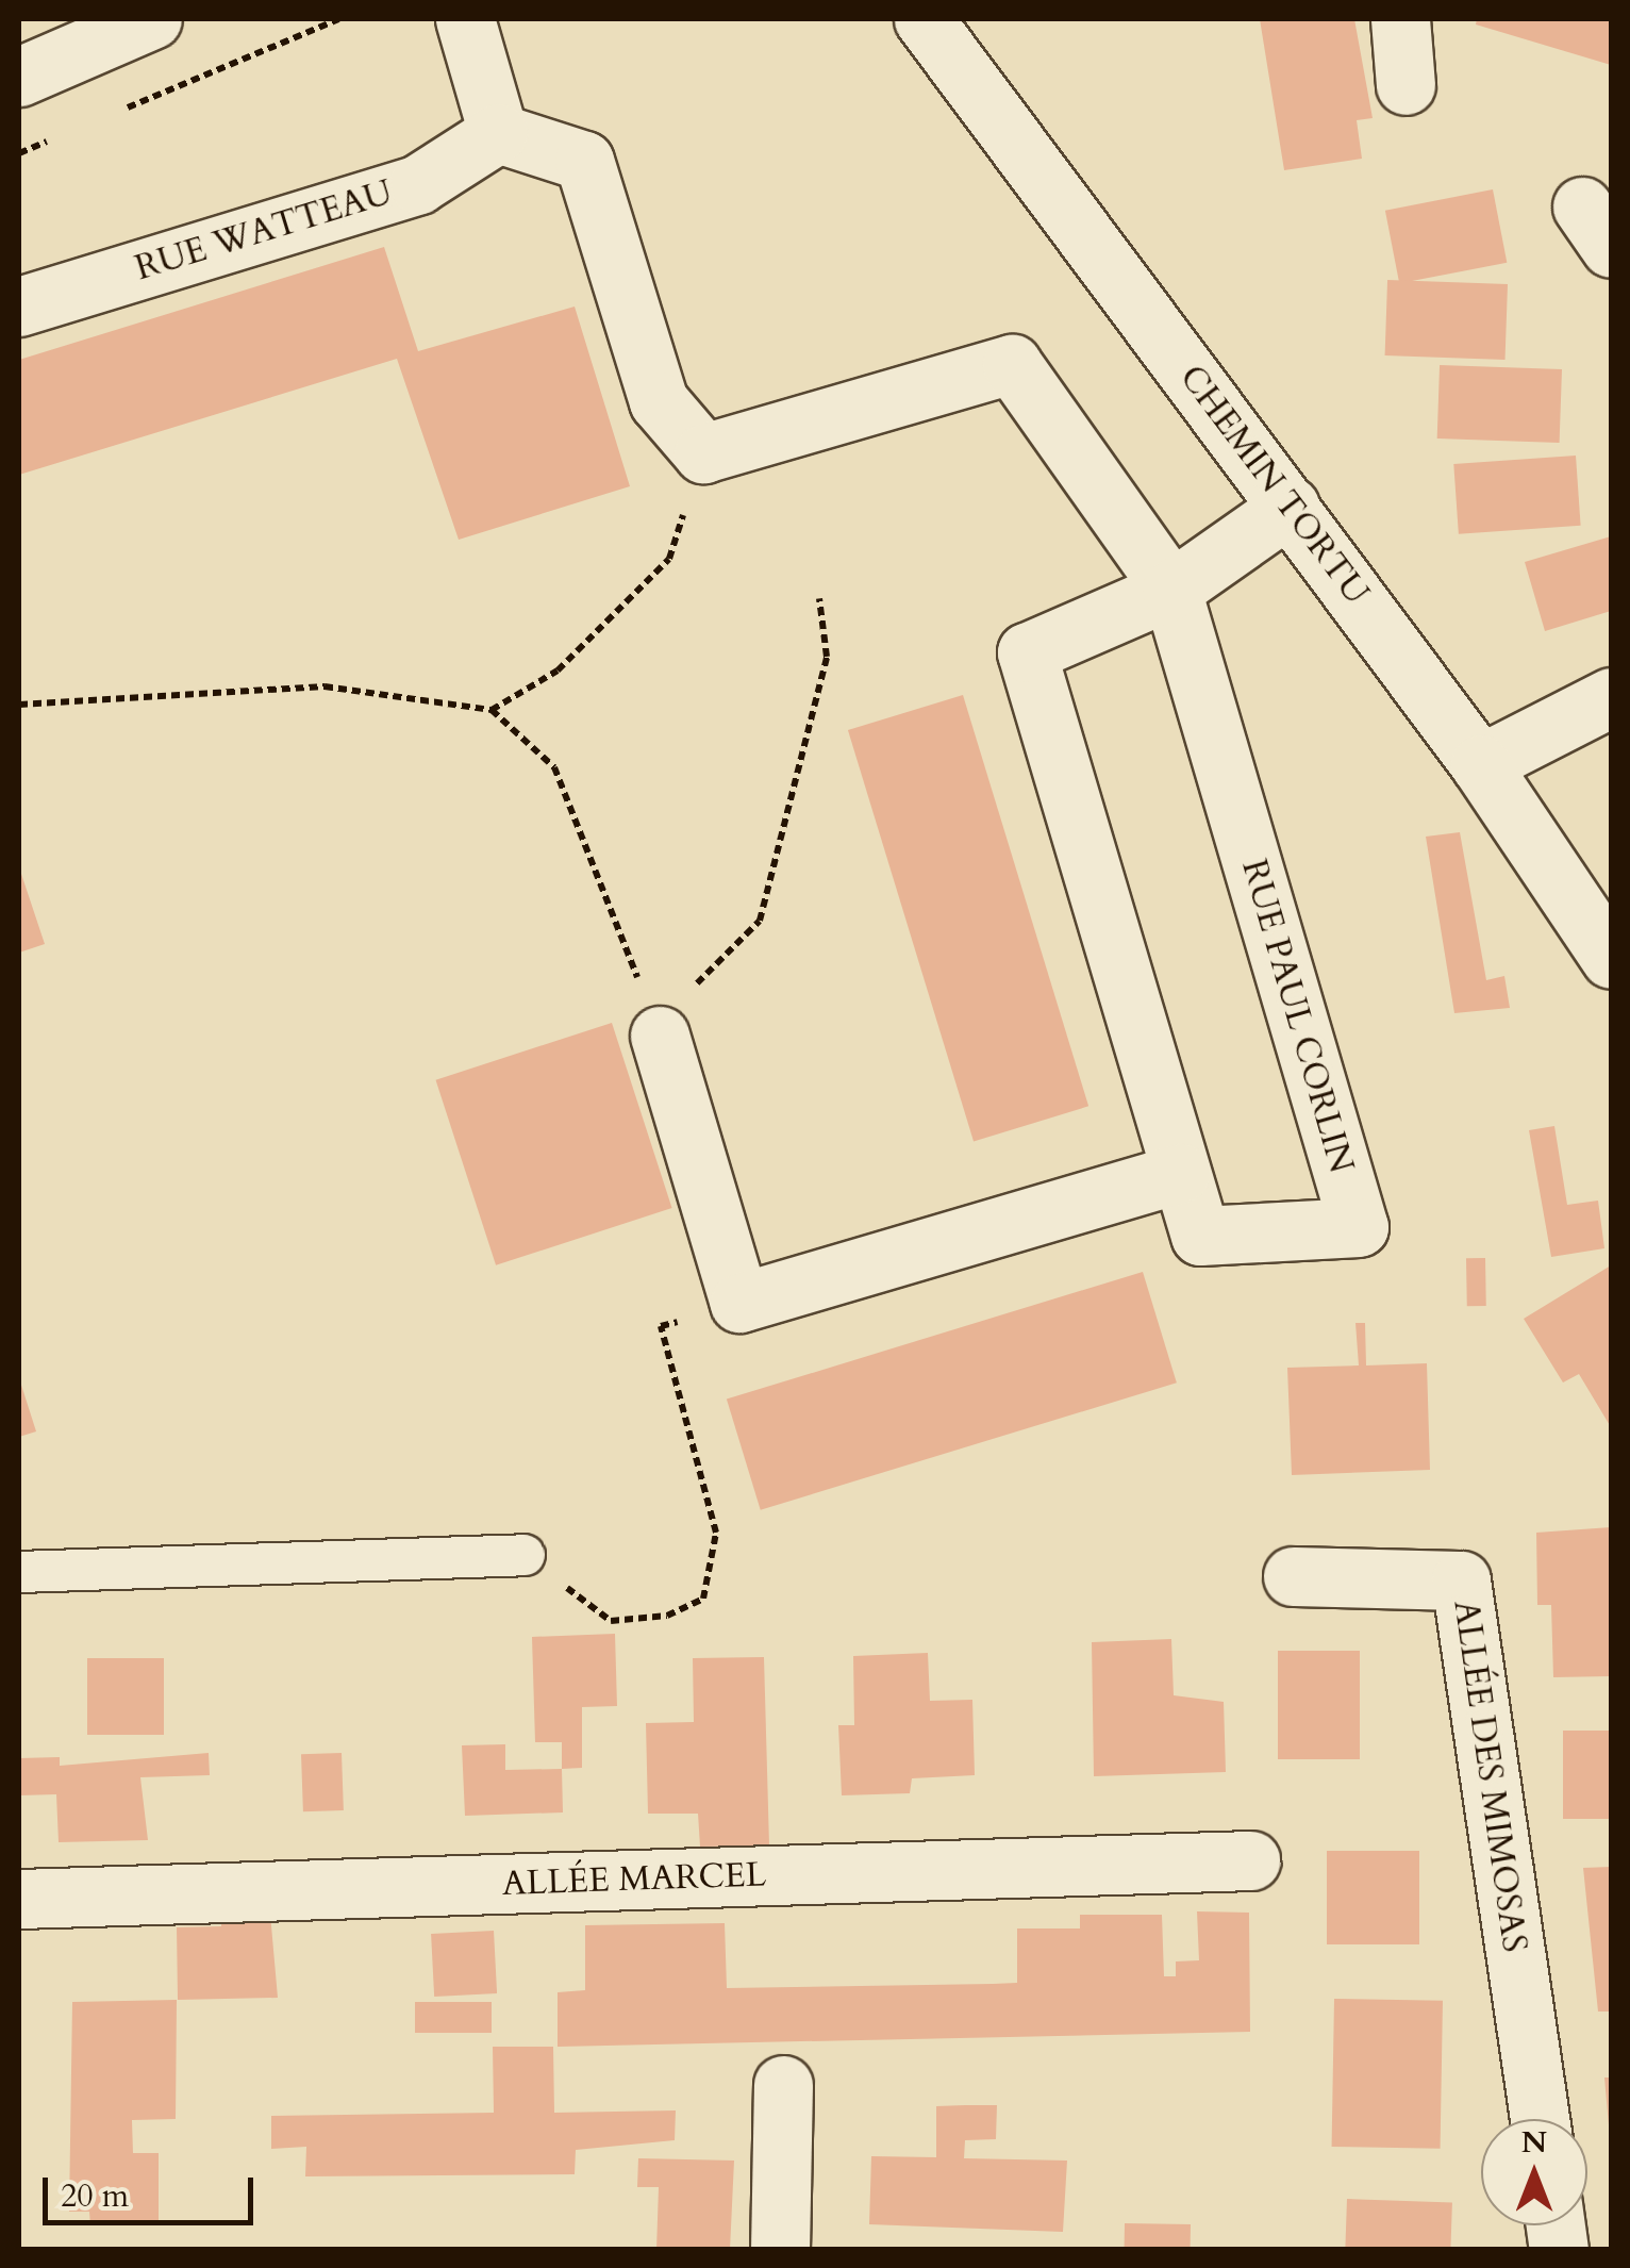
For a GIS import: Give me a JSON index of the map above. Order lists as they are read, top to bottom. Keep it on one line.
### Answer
{"streets":{"street":["RUE WATTEAU","CHEMIN TORTU","RUE PAUL CORLIN","ALLÉE DES MIMOSAS","ALLÉE MARCEL"]},"crossings":[["CHEMIN TORTU","RUE PAUL CORLIN"]],"scale_bar":"20 m","north":"top"}
